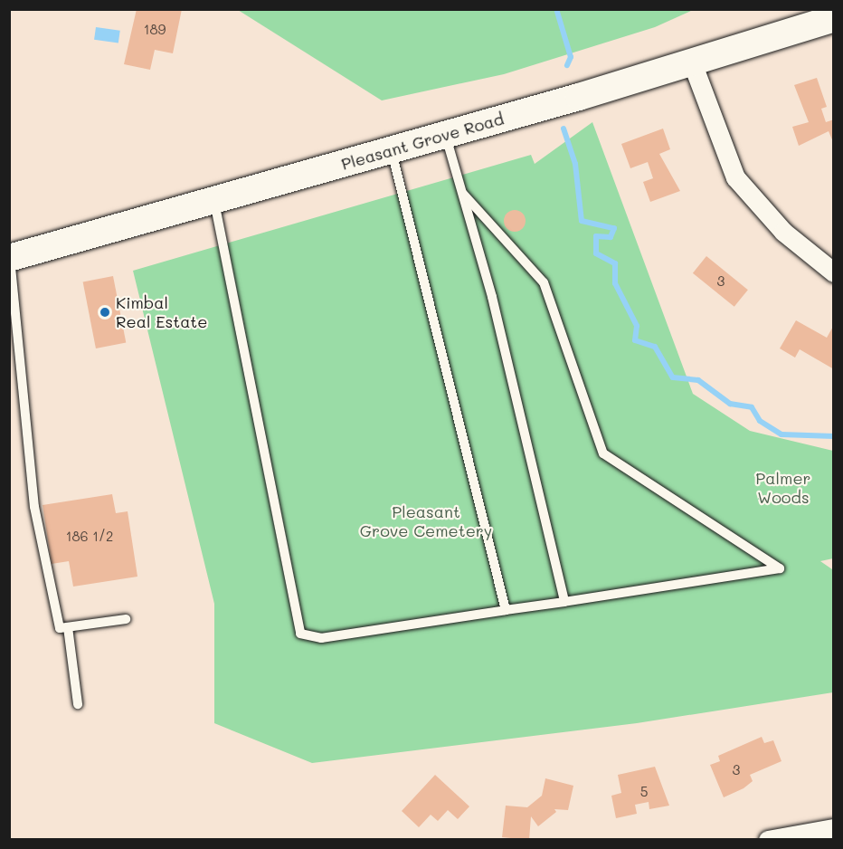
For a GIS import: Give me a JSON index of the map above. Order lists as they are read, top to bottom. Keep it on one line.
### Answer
{"streets":{"street":["Pleasant Grove Road"]},"parks":["Palmer Woods","Pleasant Grove Cemetery"],"places":["Kimbal Real Estate"],"house_numbers":["189","3","186 1/2","3","5"]}
